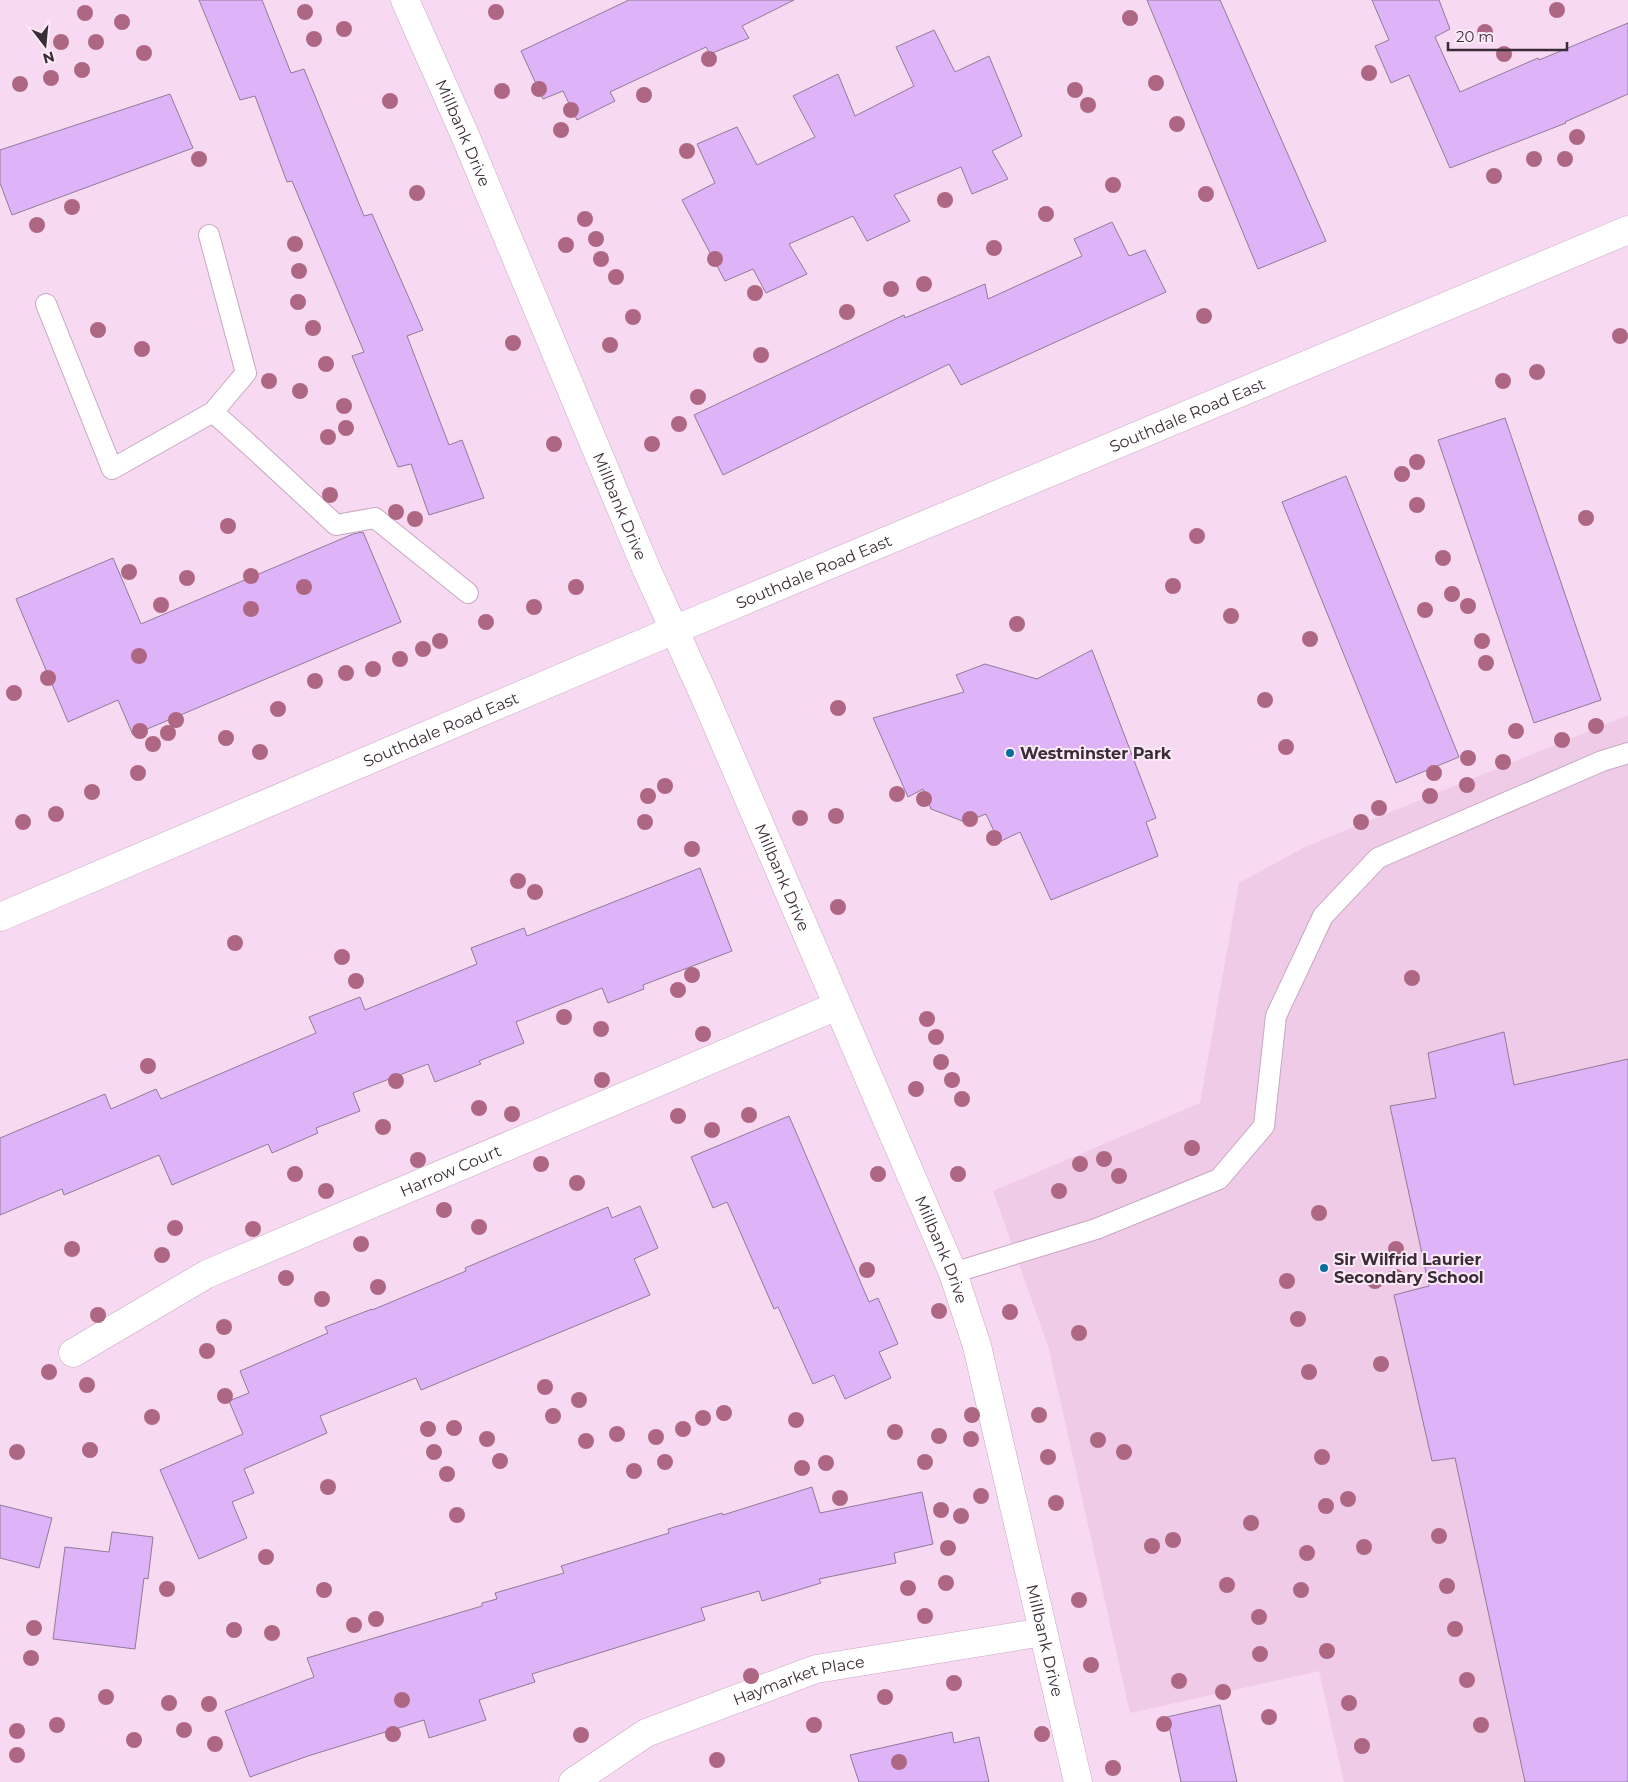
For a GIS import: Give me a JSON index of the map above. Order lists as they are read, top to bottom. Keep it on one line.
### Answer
{"streets":{"street":["Millbank Drive","Southdale Road East","Harrow Court","Haymarket Place"]},"crossings":[["Millbank Drive","Southdale Road East"],["Millbank Drive","Harrow Court"],["Millbank Drive","Haymarket Place"]],"places":["Westminster Park","Sir Wilfrid Laurier Secondary School"],"scale_bar":"20 m","north":"bottom"}
